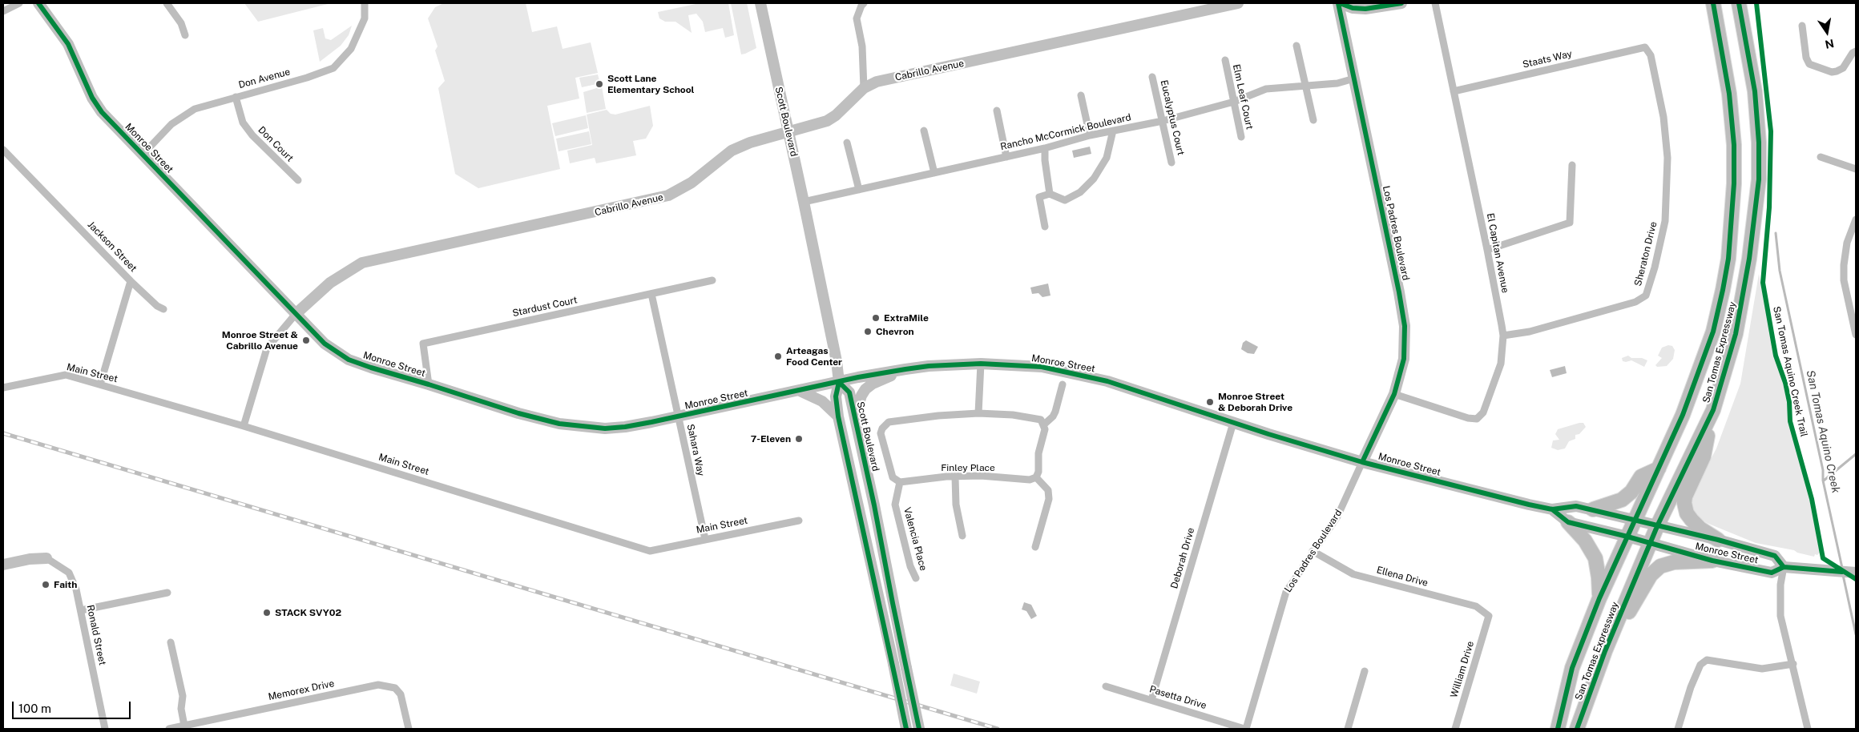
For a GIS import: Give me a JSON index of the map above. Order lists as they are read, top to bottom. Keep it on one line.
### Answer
{"streets":{"highway":["San Tomas Expressway"],"main road":["Cabrillo Avenue","Scott Boulevard","Monroe Street","Los Padres Boulevard"],"street":["Staats Way","Don Avenue","Elm Leaf Court","Eucalyptus Court","Rancho McCormick Boulevard","Don Court","Jackson Street","El Capitan Avenue","Sheraton Drive","Stardust Court","Main Street","Sahara Way","Finley Place","Valencia Place","Deborah Drive","Ellena Drive","Ronald Street","William Drive","Memorex Drive","Pasetta Drive"],"cycle path":["San Tomas Aquino Creek Trail"]},"crossings":[["Staats Way","El Capitan Avenue"],["Staats Way","Sheraton Drive"],["Cabrillo Avenue","Scott Boulevard"],["Cabrillo Avenue","Monroe Street"],["Cabrillo Avenue","Main Street"],["Don Avenue","Don Court"],["Don Avenue","Monroe Street"],["Elm Leaf Court","Rancho McCormick Boulevard"],["Eucalyptus Court","Rancho McCormick Boulevard"],["Scott Boulevard","Rancho McCormick Boulevard"],["Scott Boulevard","Monroe Street"],["Rancho McCormick Boulevard","Los Padres Boulevard"],["Monroe Street","Los Padres Boulevard"],["Monroe Street","Stardust Court"],["Monroe Street","San Tomas Expressway"],["Monroe Street","Sahara Way"],["Monroe Street","Deborah Drive"],["Los Padres Boulevard","El Capitan Avenue"],["Los Padres Boulevard","Ellena Drive"],["Los Padres Boulevard","Pasetta Drive"],["Jackson Street","Main Street"],["El Capitan Avenue","Sheraton Drive"],["Stardust Court","Sahara Way"],["Main Street","Sahara Way"],["Finley Place","Valencia Place"],["Deborah Drive","Pasetta Drive"],["Ellena Drive","William Drive"]],"water":["San Tomas Aquino Creek"],"places":["Scott Lane Elementary School","ExtraMile","Chevron","Monroe Street & Cabrillo Avenue","Arteagas Food Center","Monroe Street & Deborah Drive","7-Eleven","Faith","STACK SVY02"],"scale_bar":"100 m","north":"bottom"}
